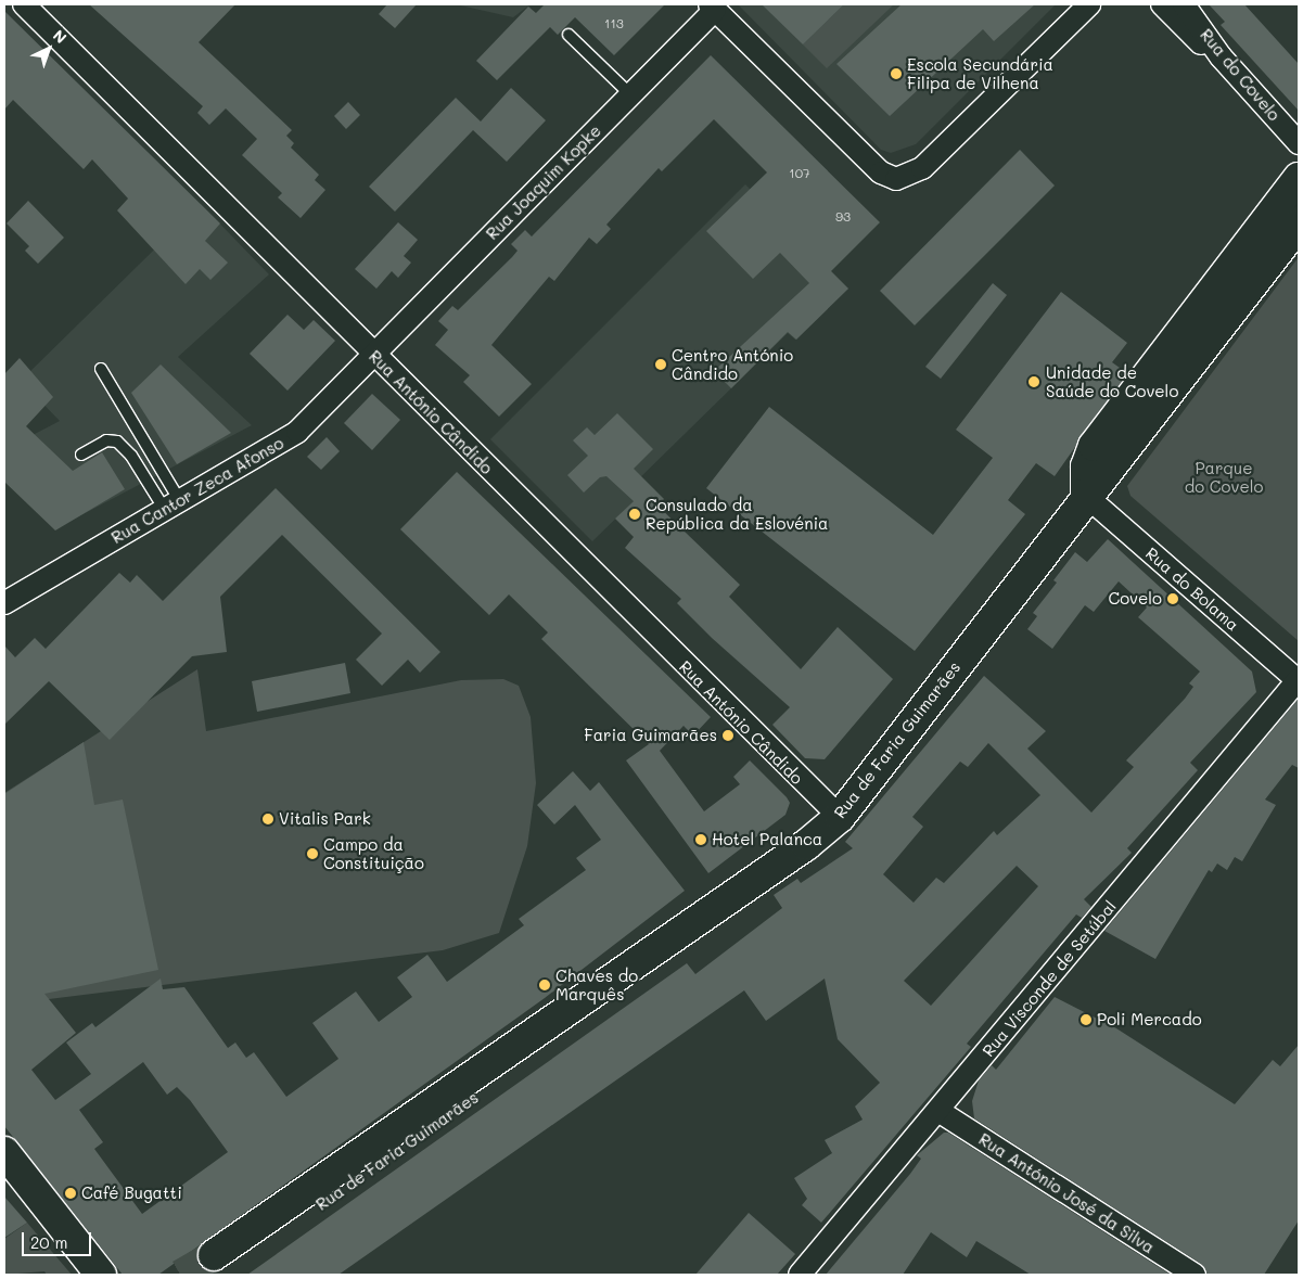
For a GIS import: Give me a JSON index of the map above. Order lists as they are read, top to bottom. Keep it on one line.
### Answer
{"streets":{"main road":["Rua de Faria Guimarães"],"street":["Rua do Covelo","Rua Joaquim Kopke","Rua António Cândido","Rua Cantor Zeca Afonso","Rua do Bolama","Rua Visconde de Setúbal","Rua António José da Silva"]},"crossings":[["Rua Joaquim Kopke","Rua António Cândido"],["Rua Joaquim Kopke","Rua Cantor Zeca Afonso"],["Rua António Cândido","Rua Cantor Zeca Afonso"],["Rua António Cândido","Rua de Faria Guimarães"],["Rua do Bolama","Rua de Faria Guimarães"],["Rua do Bolama","Rua Visconde de Setúbal"],["Rua Visconde de Setúbal","Rua António José da Silva"]],"parks":["Parque do Covelo"],"places":["Escola Secundária Filipa de Vilhena","Centro António Cândido","Unidade de Saúde do Covelo","Consulado da República da Eslovénia","Covelo","Faria Guimarães","Vitalis Park","Hotel Palanca","Campo da Constituição","Chaves do Marquês","Poli Mercado","Café Bugatti"],"house_numbers":["113","107","93"],"scale_bar":"20 m","north":"top right"}
